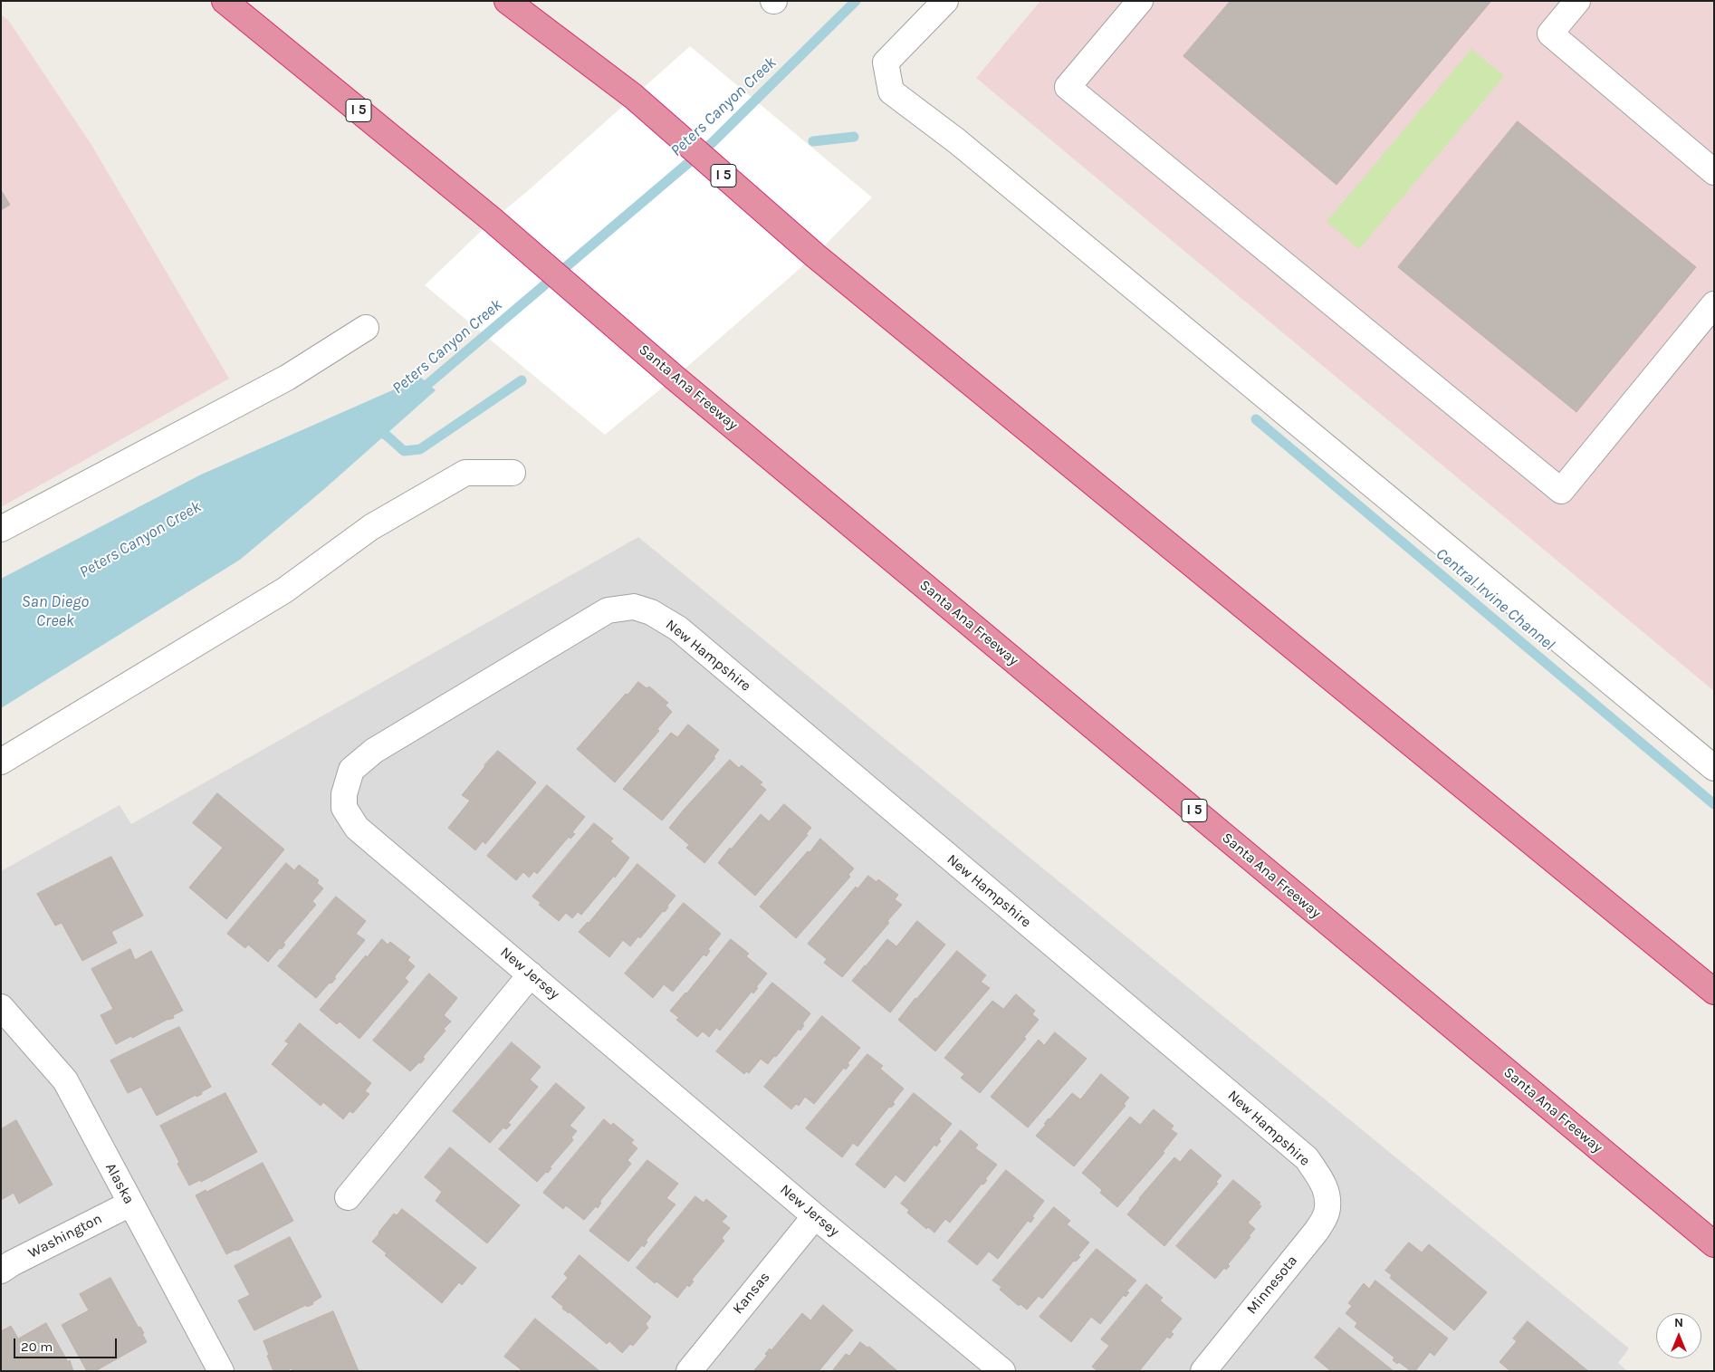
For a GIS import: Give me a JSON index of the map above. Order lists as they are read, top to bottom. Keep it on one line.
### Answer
{"streets":{"highway":["I 5","Santa Ana Freeway"],"street":["New Hampshire","New Jersey","Alaska","Washington","Minnesota","Kansas"]},"crossings":[["New Hampshire","New Jersey"],["New Hampshire","Minnesota"],["New Jersey","Kansas"],["Alaska","Washington"]],"water":["Peters Canyon Creek","Central Irvine Channel","San Diego Creek"],"scale_bar":"20 m","north":"top"}
